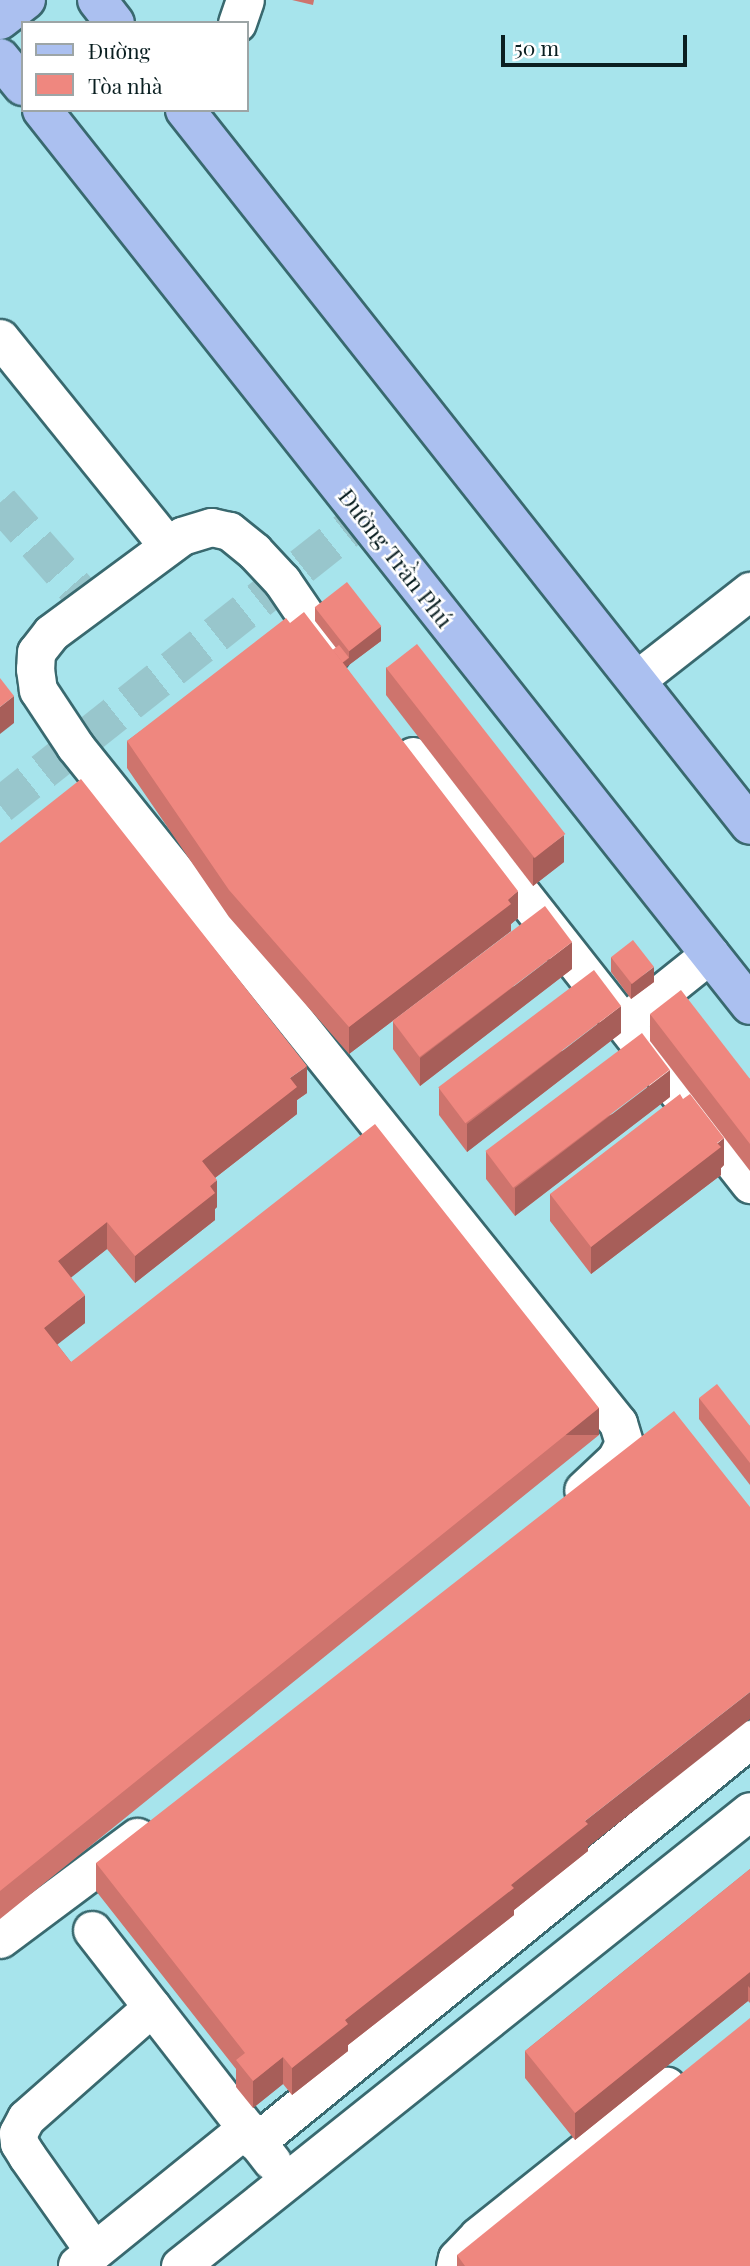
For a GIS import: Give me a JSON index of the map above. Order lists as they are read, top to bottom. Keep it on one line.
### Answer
{"streets":{"main road":["Đường Trần Phú"]},"legend":["Đường","Tòa nhà"],"scale_bar":"50 m"}
